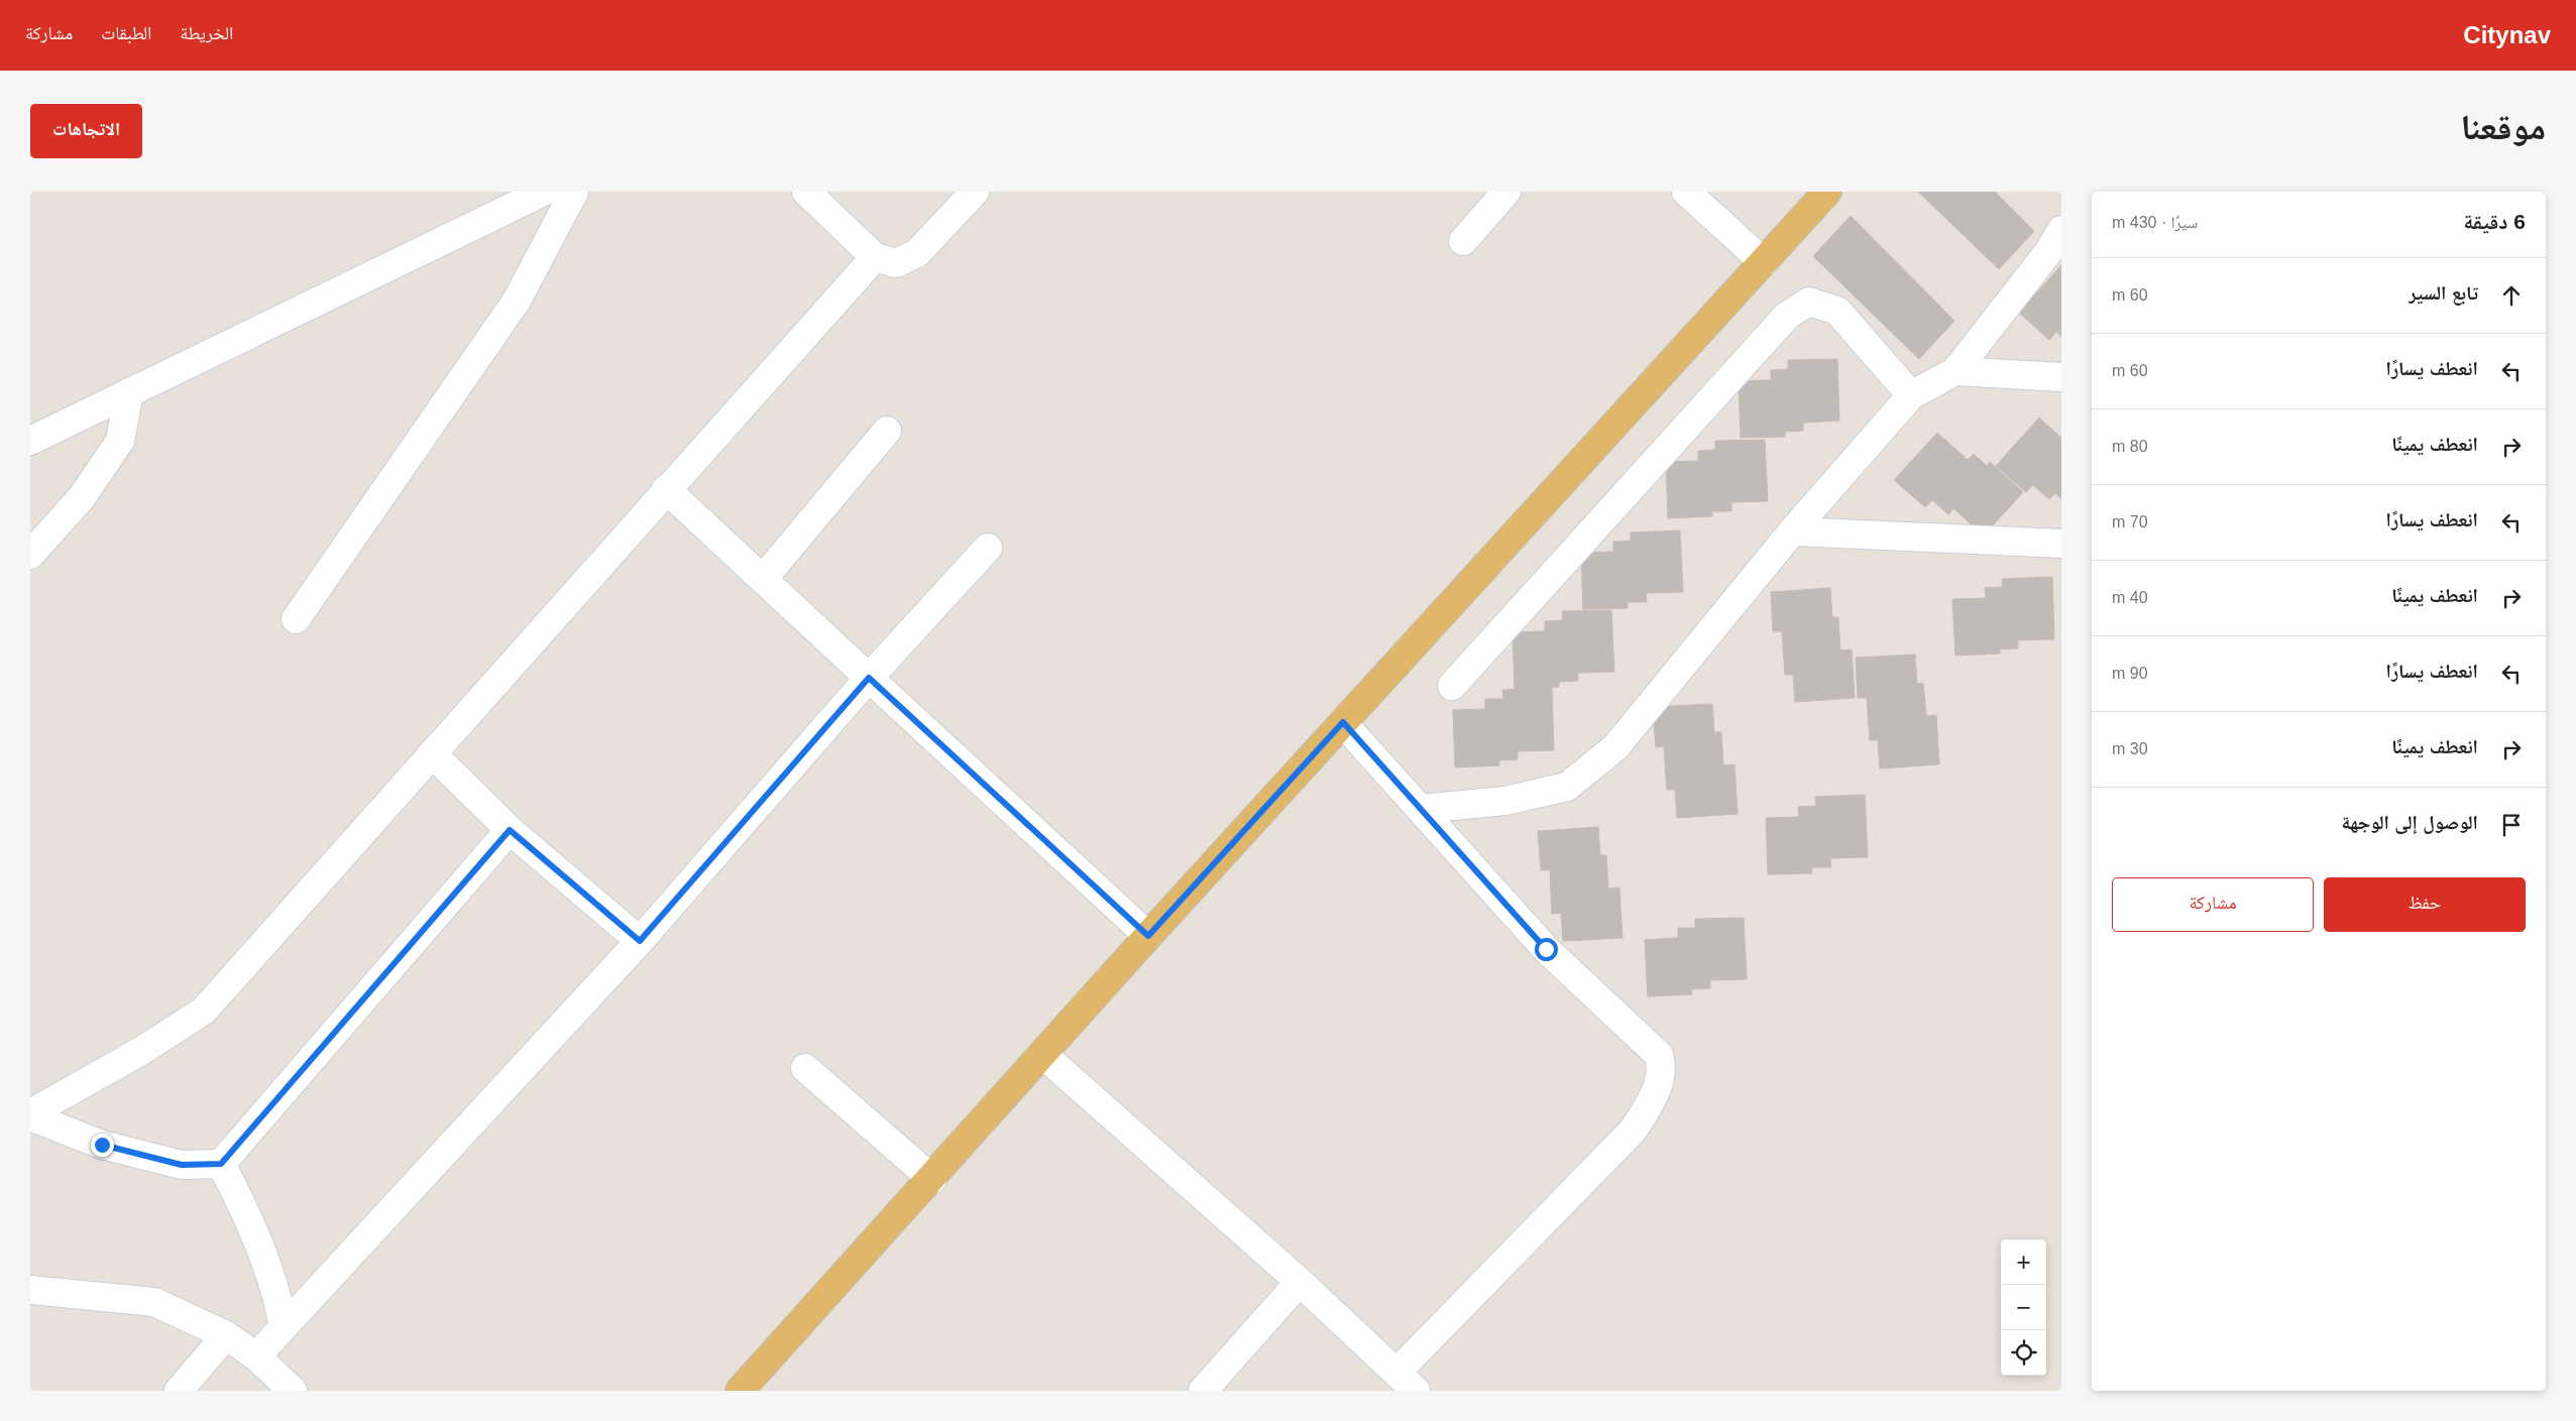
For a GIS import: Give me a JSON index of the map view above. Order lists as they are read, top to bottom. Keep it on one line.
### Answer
{"page":{"header":"Citynav","nav":["الخريطة","الطبقات","مشاركة"],"title":"موقعنا","buttons":["الاتجاهات",["حفظ","مشاركة"]],"heading":["6 دقيقة","سيرًا · 430 m"],"list":[["تابع السير","60 m"],["انعطف يسارًا","60 m"],["انعطف يمينًا","80 m"],["انعطف يسارًا","70 m"],["انعطف يمينًا","40 m"],["انعطف يسارًا","90 m"],["انعطف يمينًا","30 m"],"الوصول إلى الوجهة"],"map_buttons":["+","−"]}}
